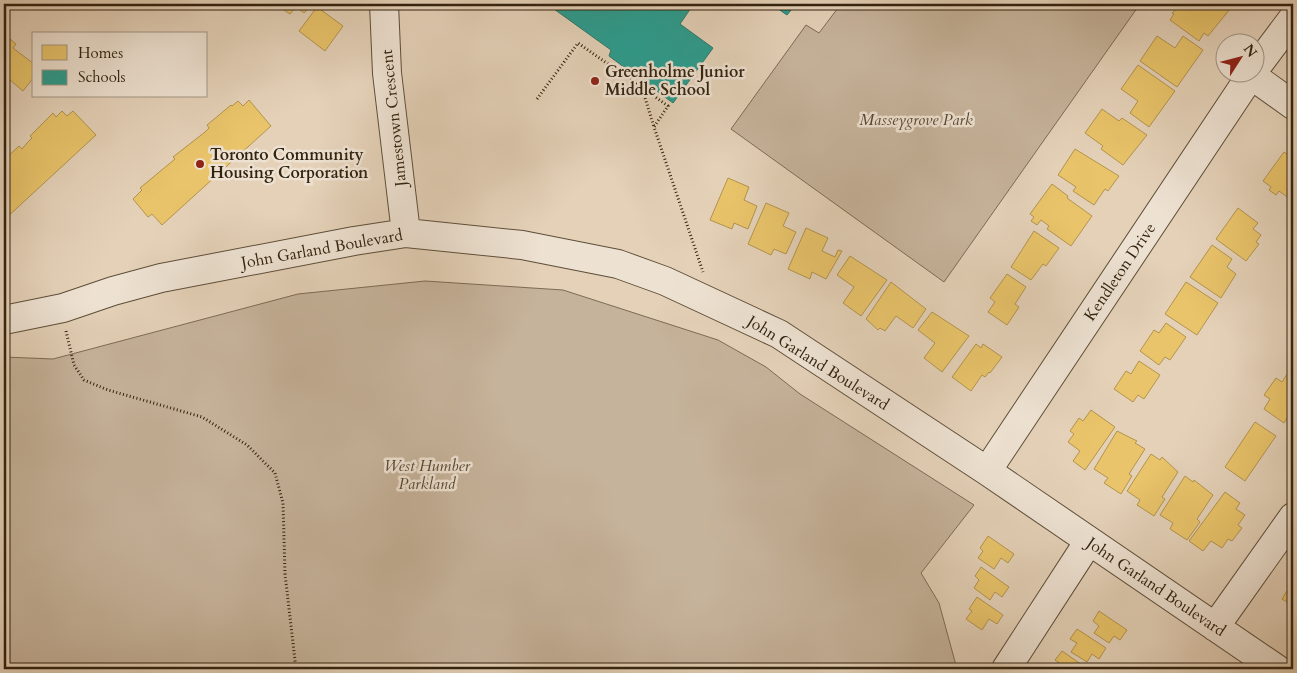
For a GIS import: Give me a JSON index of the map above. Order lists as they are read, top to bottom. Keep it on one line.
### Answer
{"streets":{"street":["Jamestown Crescent","John Garland Boulevard","Kendleton Drive"]},"crossings":[["Jamestown Crescent","John Garland Boulevard"],["John Garland Boulevard","Kendleton Drive"]],"parks":["Masseygrove Park","West Humber Parkland"],"places":["Greenholme Junior Middle School","Toronto Community Housing Corporation"],"legend":["Homes","Schools"],"north":"top right"}
